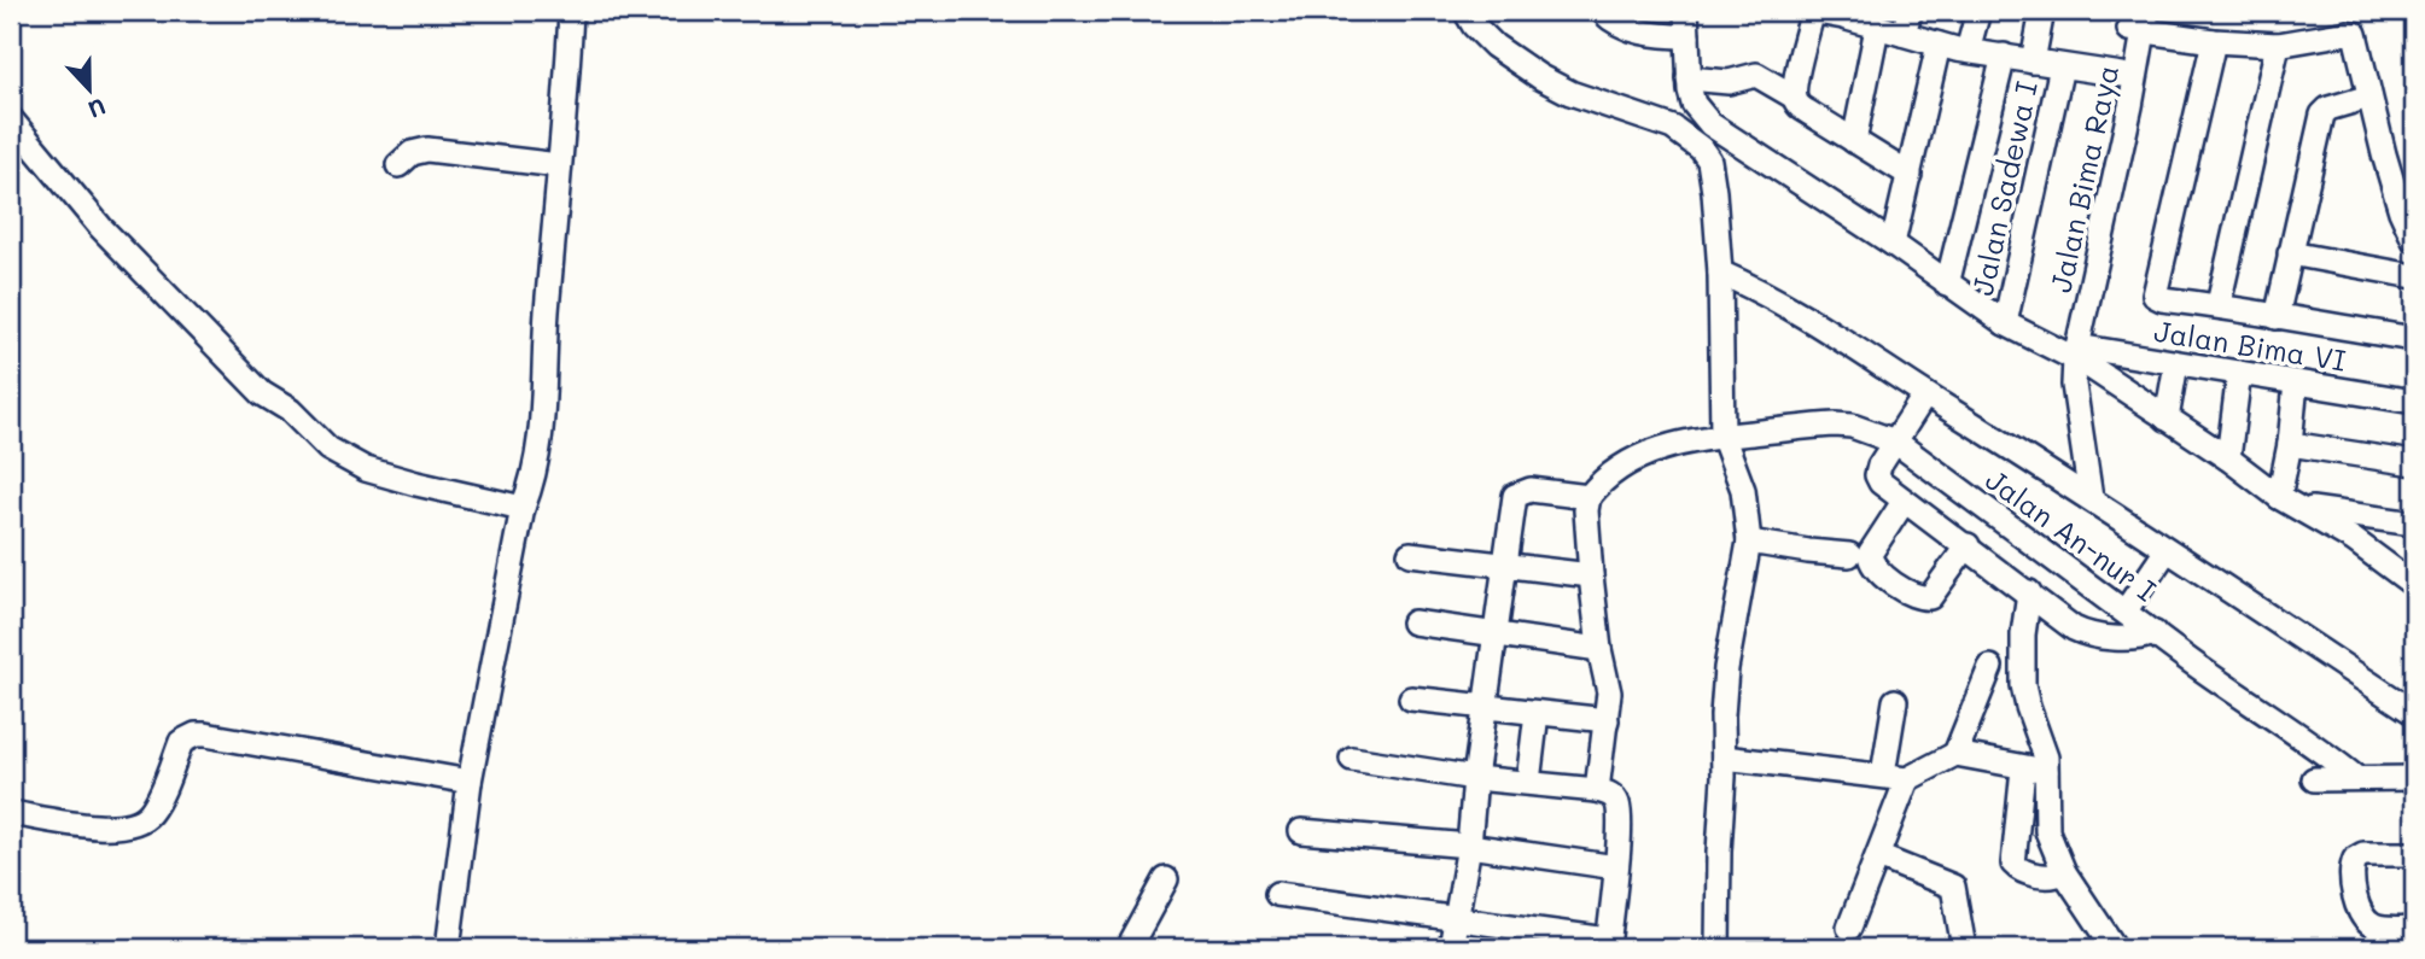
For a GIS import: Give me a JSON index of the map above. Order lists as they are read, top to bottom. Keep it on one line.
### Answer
{"streets":{"street":["Jalan Bima Raya","Jalan Sadewa I","Jalan Bima VI","Jalan An-nur I"]},"crossings":[["Jalan Bima Raya","Jalan Bima VI"]],"north":"bottom"}
